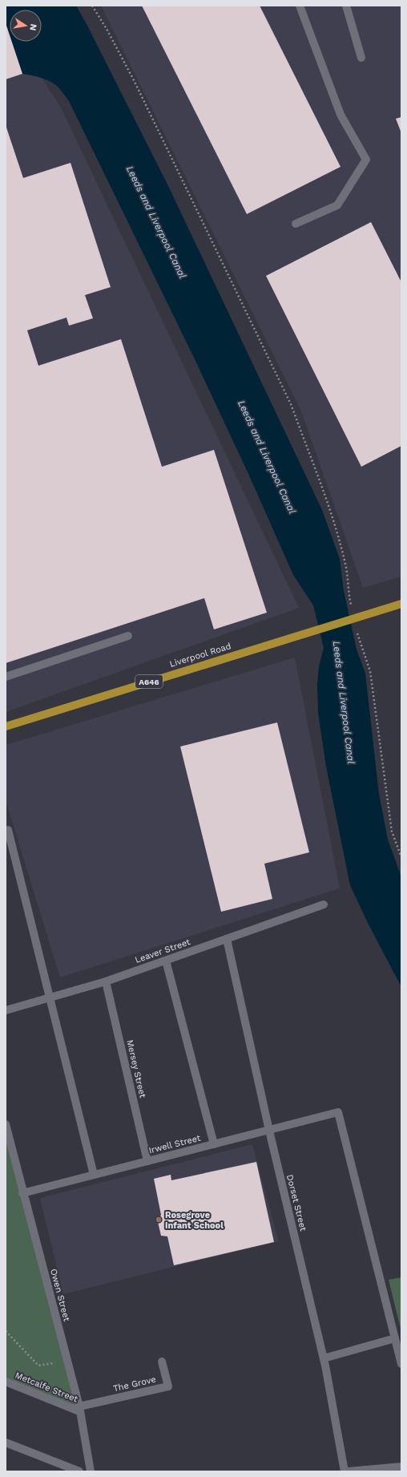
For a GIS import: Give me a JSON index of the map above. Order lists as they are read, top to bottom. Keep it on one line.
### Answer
{"streets":{"main road":["Liverpool Road","A646"],"street":["Leaver Street","Mersey Street","Irwell Street","Dorset Street","Owen Street","The Grove","Metcalfe Street"]},"crossings":[["Leaver Street","Mersey Street"],["Leaver Street","Dorset Street"],["Mersey Street","Irwell Street"],["Irwell Street","Dorset Street"],["Irwell Street","Owen Street"],["Owen Street","The Grove"],["Owen Street","Metcalfe Street"],["The Grove","Metcalfe Street"]],"water":["Leeds and Liverpool Canal"],"places":["Rosegrove Infant School"],"north":"right"}
